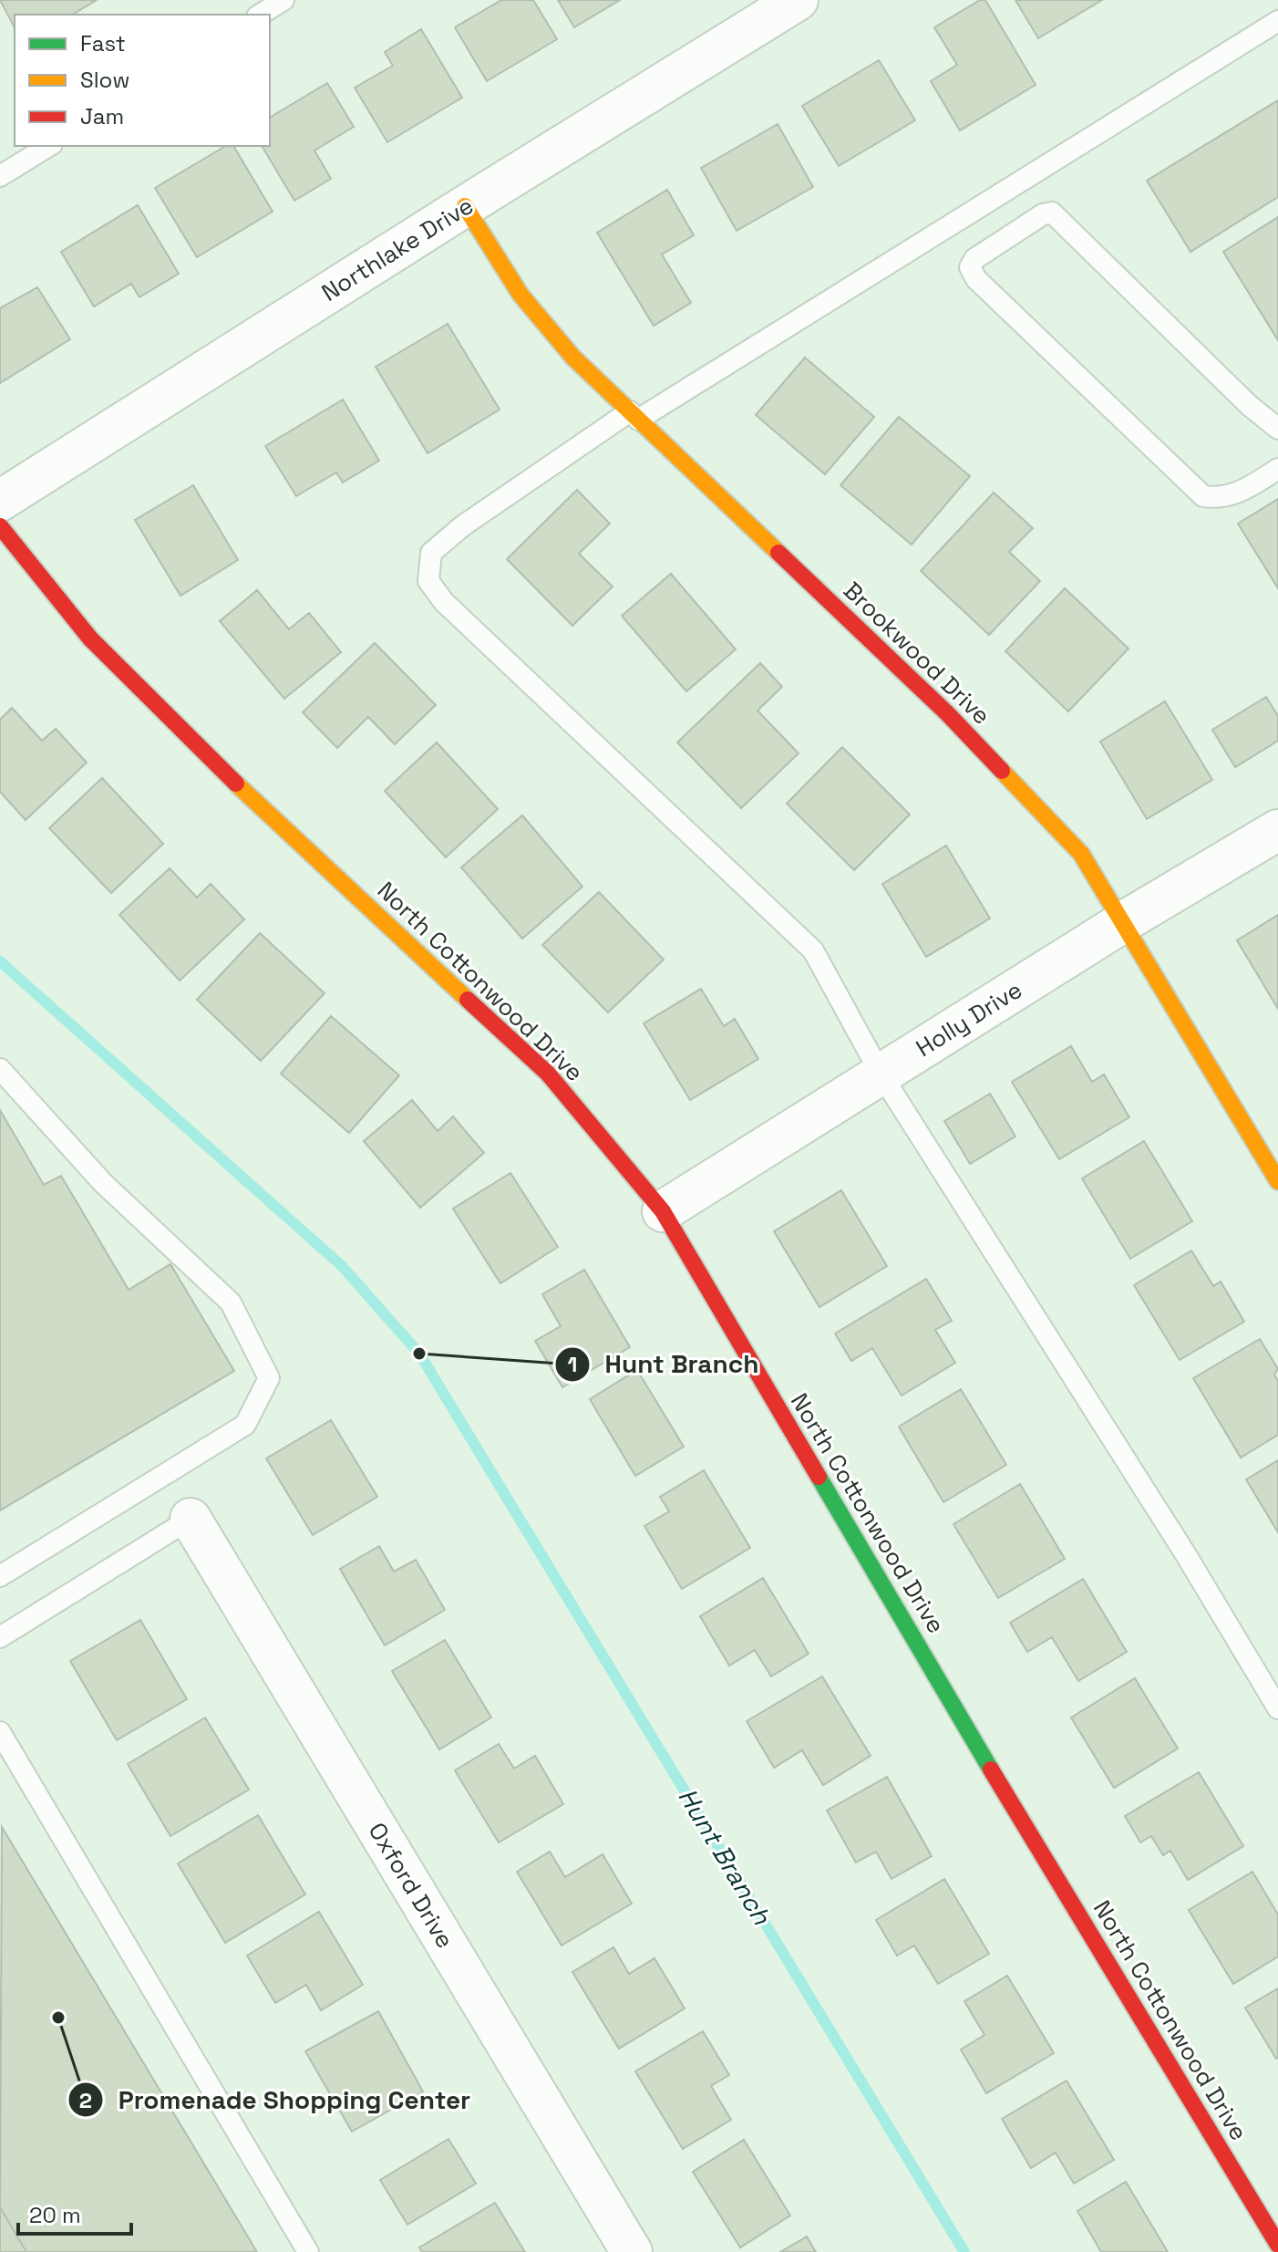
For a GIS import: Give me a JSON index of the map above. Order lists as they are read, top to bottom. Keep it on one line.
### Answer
{"streets":{"street":["Northlake Drive","Brookwood Drive","North Cottonwood Drive","Holly Drive","Oxford Drive"]},"crossings":[["Northlake Drive","Brookwood Drive"],["Brookwood Drive","Holly Drive"],["North Cottonwood Drive","Holly Drive"]],"water":["Hunt Branch"],"places":["Hunt Branch","Promenade Shopping Center"],"legend":["Fast","Slow","Jam"],"scale_bar":"20 m"}
